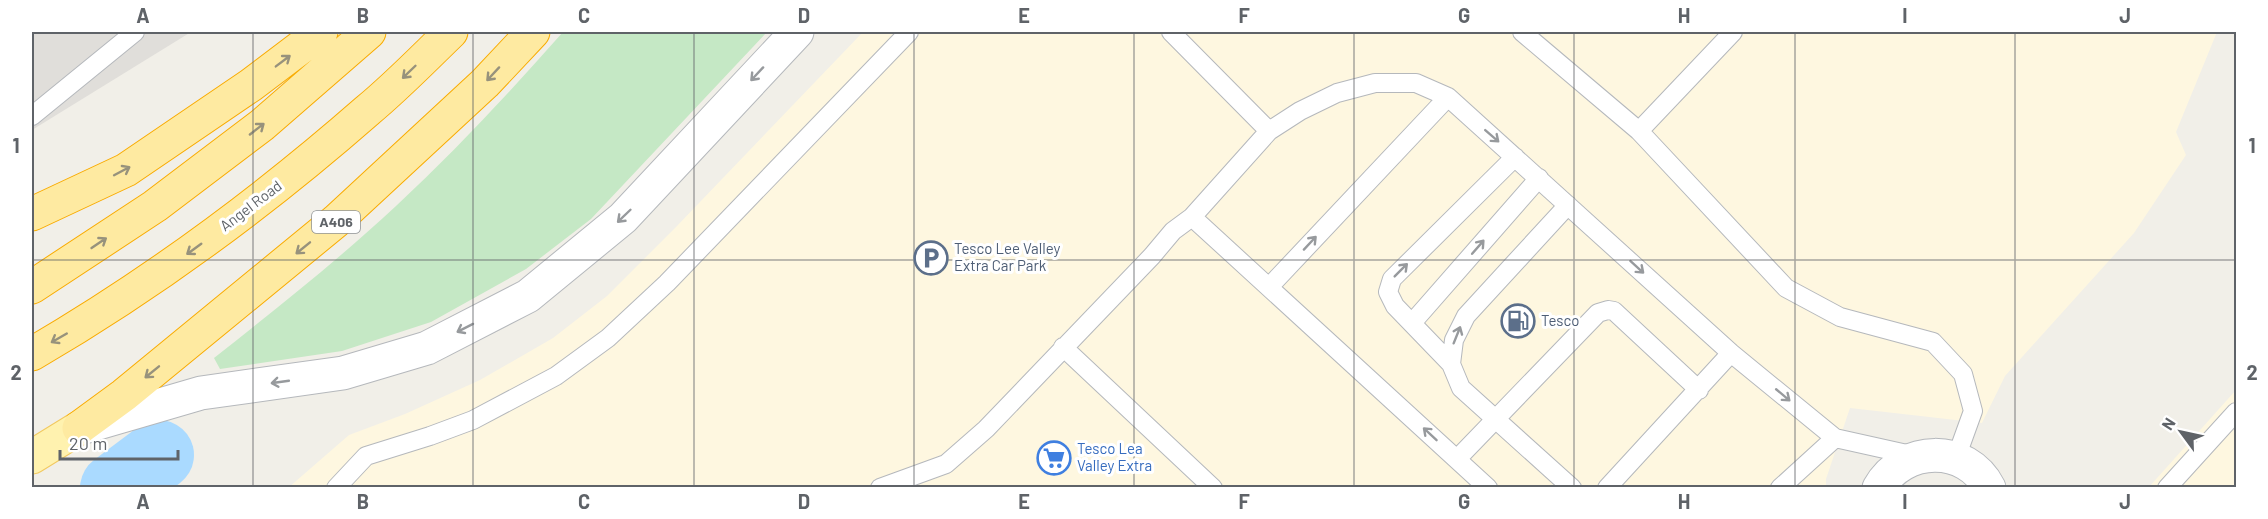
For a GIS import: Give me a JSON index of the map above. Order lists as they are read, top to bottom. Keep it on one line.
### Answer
{"streets":{"highway":["Angel Road","A406"]},"places":{"parking":["Tesco Lee Valley Extra Car Park"],"fuel station":["Tesco"],"supermarket":["Tesco Lea Valley Extra"]},"scale_bar":"20 m","north":"top left","grid":{"columns":["A","B","C","D","E","F","G","H","I","J"],"rows":["1","2"]}}
